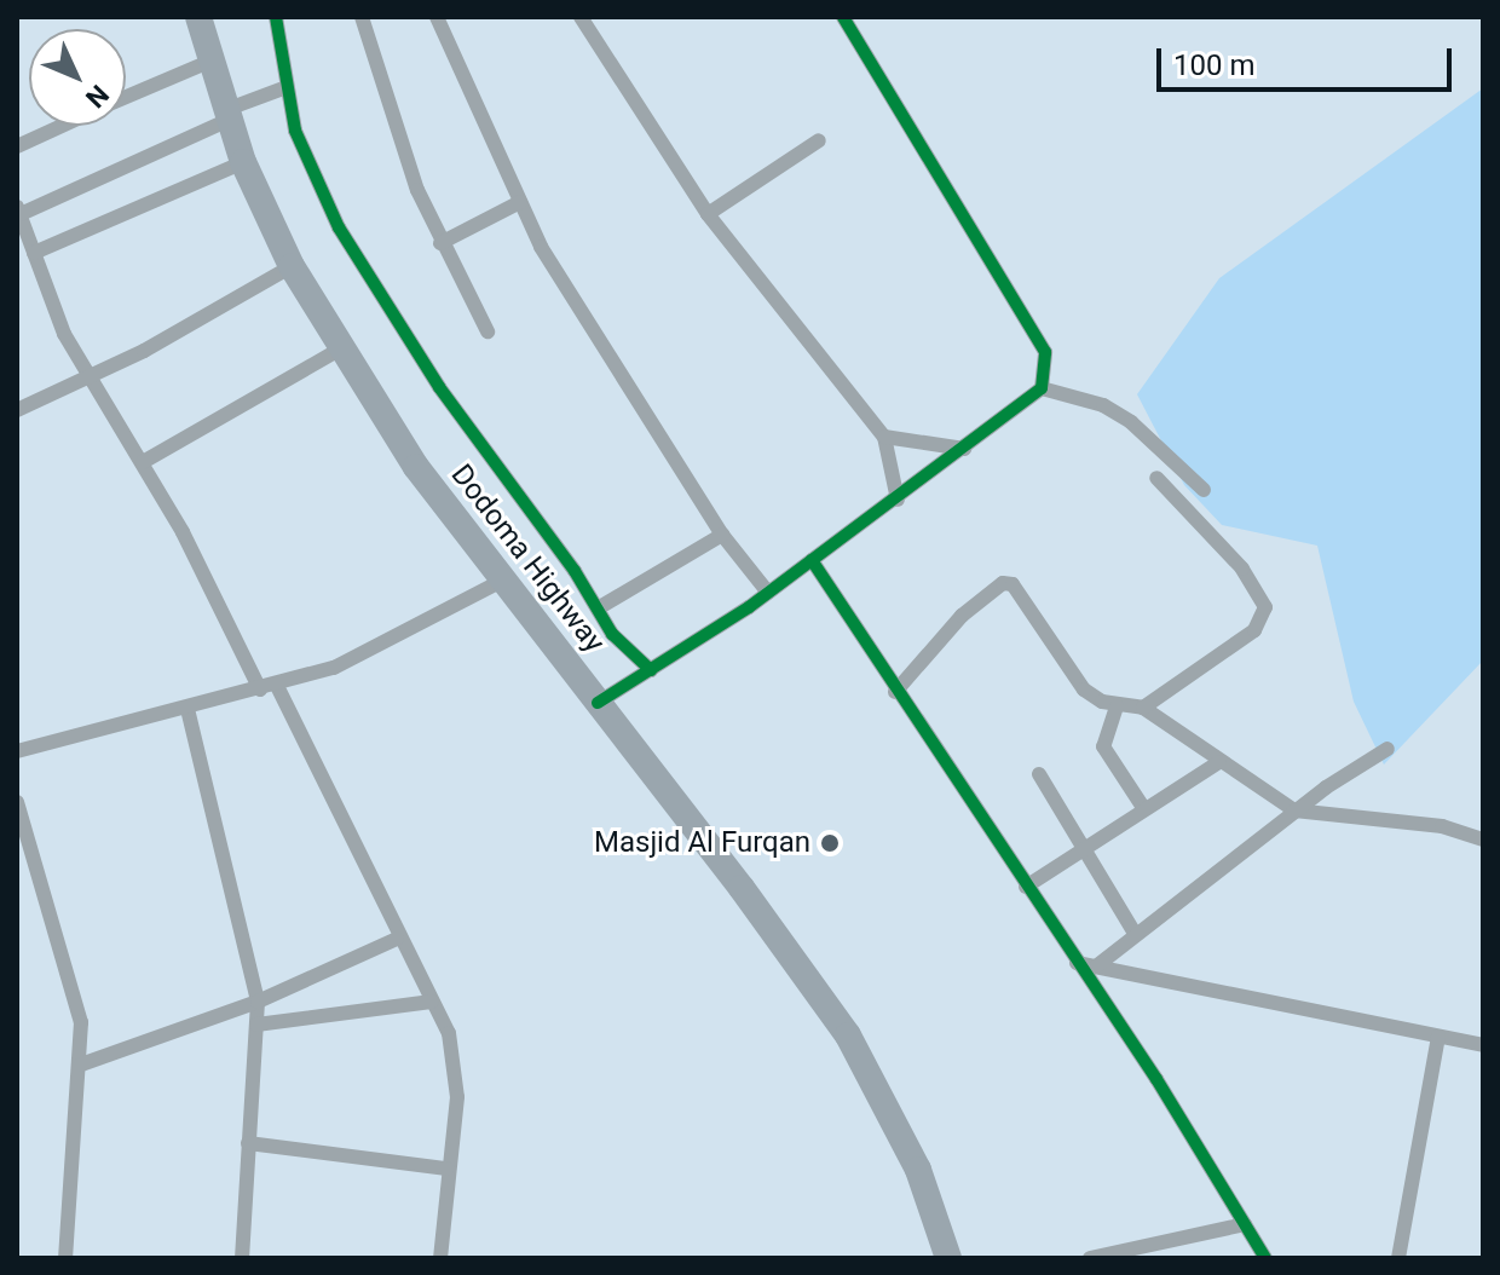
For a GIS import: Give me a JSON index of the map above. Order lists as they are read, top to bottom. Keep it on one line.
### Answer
{"streets":{"highway":["Dodoma Highway"]},"places":["Masjid Al Furqan"],"scale_bar":"100 m","north":"bottom right"}
